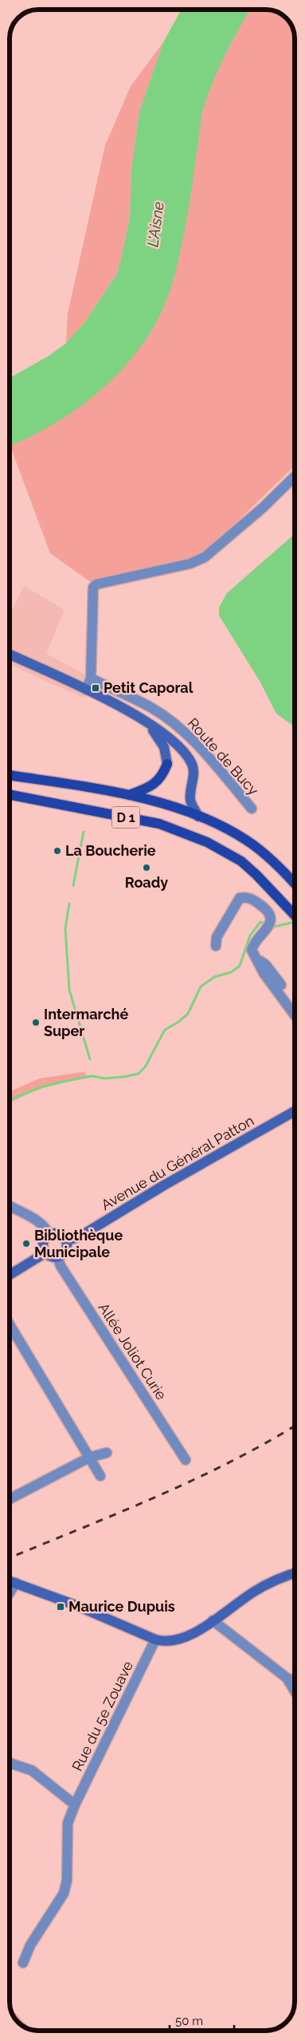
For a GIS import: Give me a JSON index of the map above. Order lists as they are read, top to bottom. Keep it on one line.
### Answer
{"streets":{"main road":["Route de Bucy","D 1","Avenue du Général Patton"],"street":["Allée Joliot Curie","Rue du 5e Zouave"]},"crossings":[["Route de Bucy","D 1"],["Avenue du Général Patton","Allée Joliot Curie"]],"water":["L'Aisne"],"places":{"transit":["Petit Caporal","Maurice Dupuis"],"other":["La Boucherie","Roady","Intermarché Super","Bibliothèque Municipale"]},"scale_bar":"50 m"}
